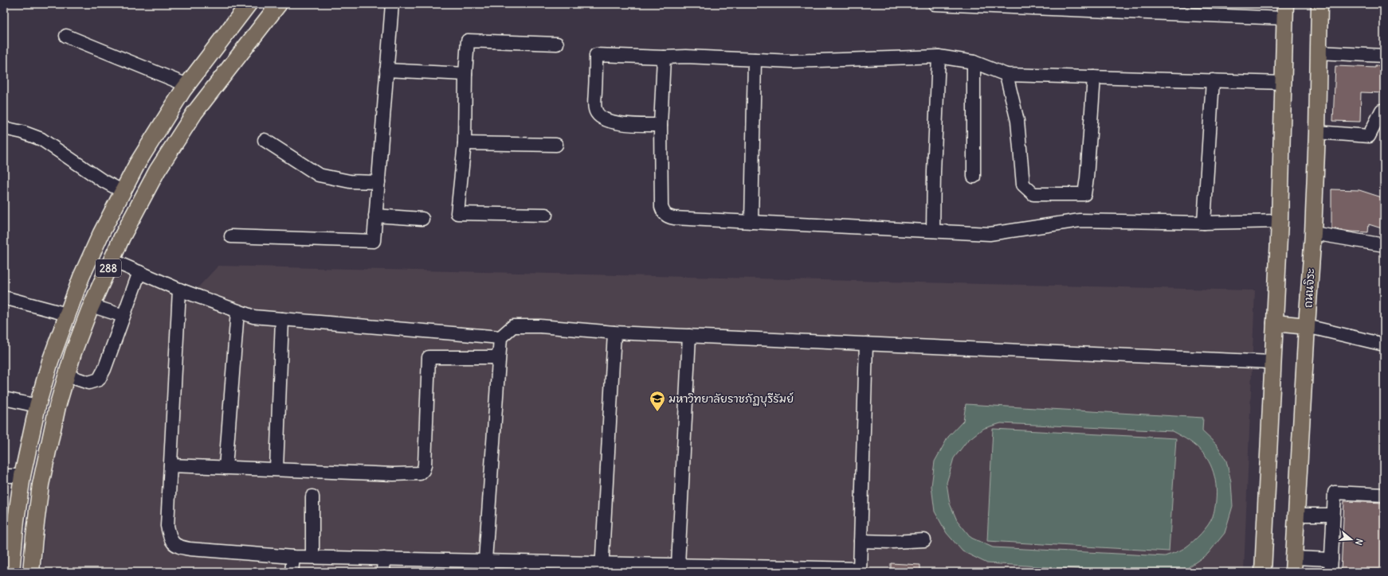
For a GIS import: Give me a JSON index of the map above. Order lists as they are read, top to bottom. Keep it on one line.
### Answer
{"streets":{"main road":["288","ถนนจิระ"]},"places":{"school or university":["มหาวิทยาลัยราชภัฏบุรีรัมย์"]},"north":"right"}
